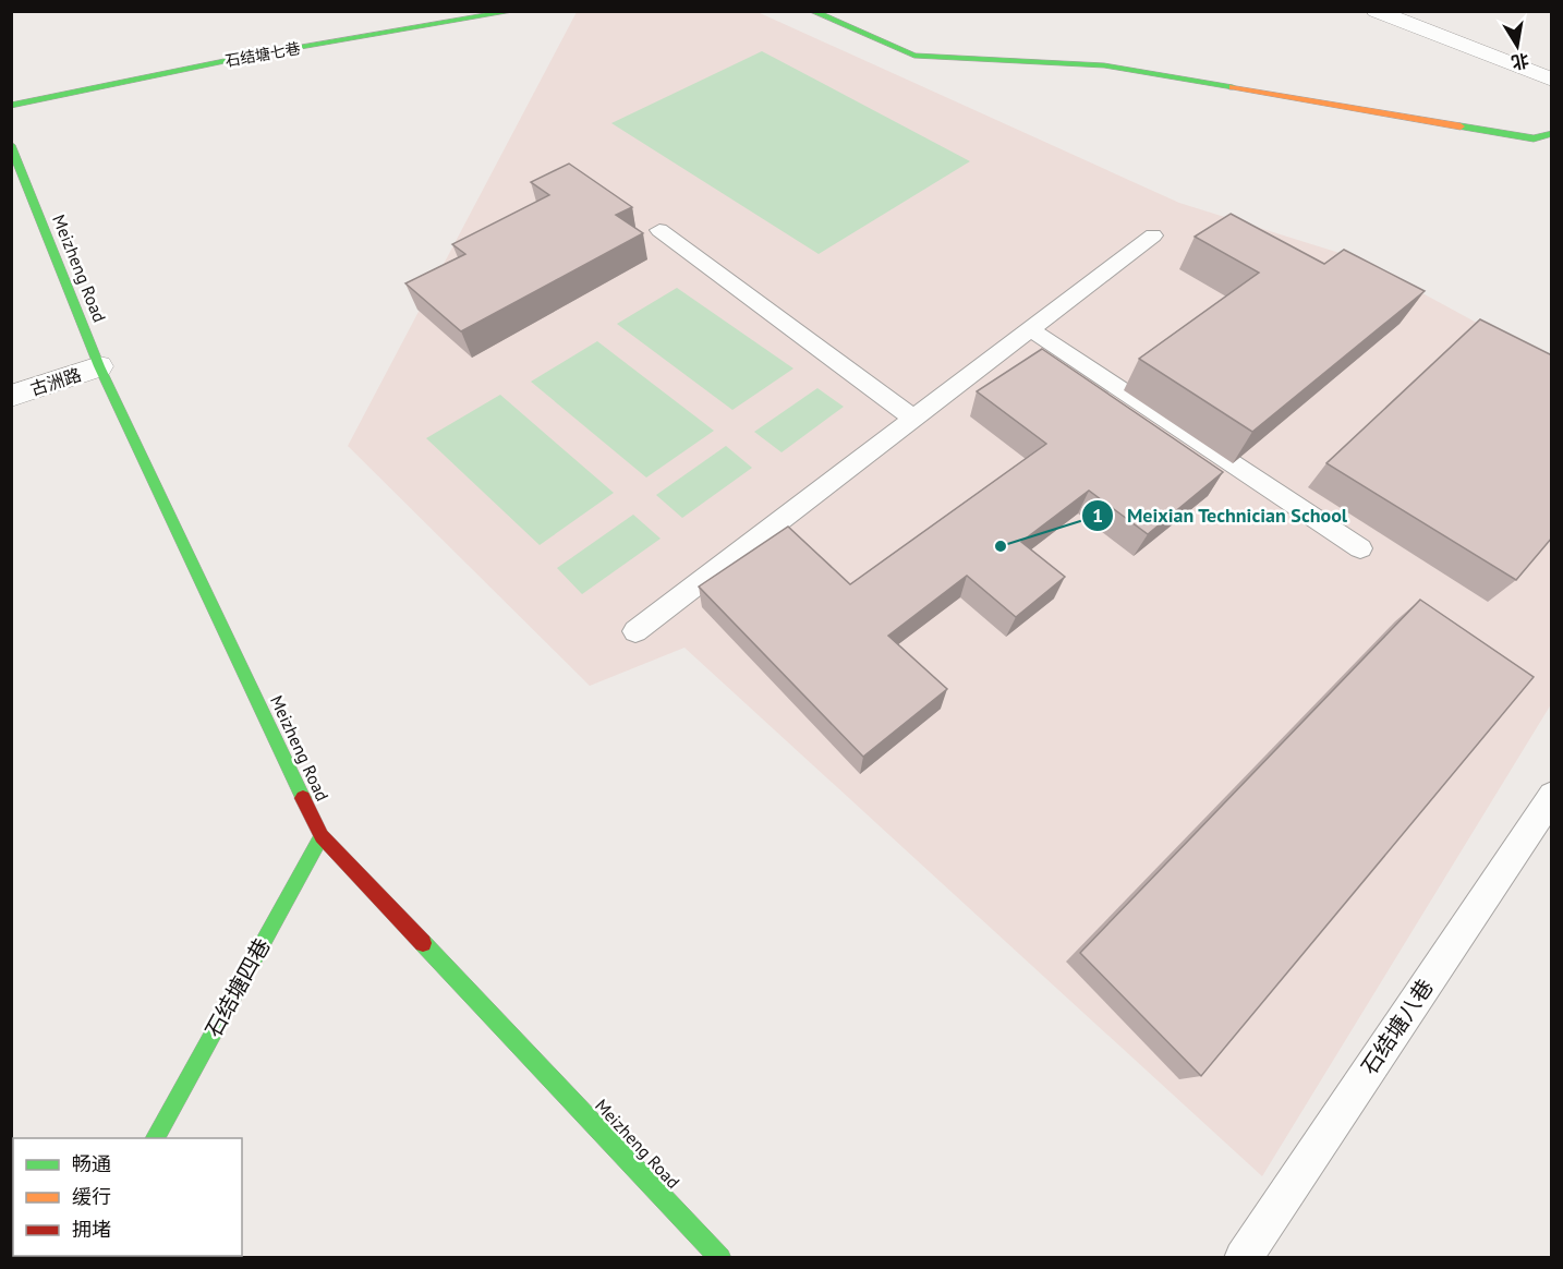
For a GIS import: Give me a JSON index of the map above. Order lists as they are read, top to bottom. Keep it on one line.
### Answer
{"streets":{"street":["石结塘七巷","Meizheng Road","古洲路","石结塘四巷"],"lane":["石结塘八巷"]},"crossings":[["Meizheng Road","古洲路"],["Meizheng Road","石结塘四巷"]],"places":["Meixian Technician School"],"legend":["畅通","缓行","拥堵"],"north":"bottom"}
